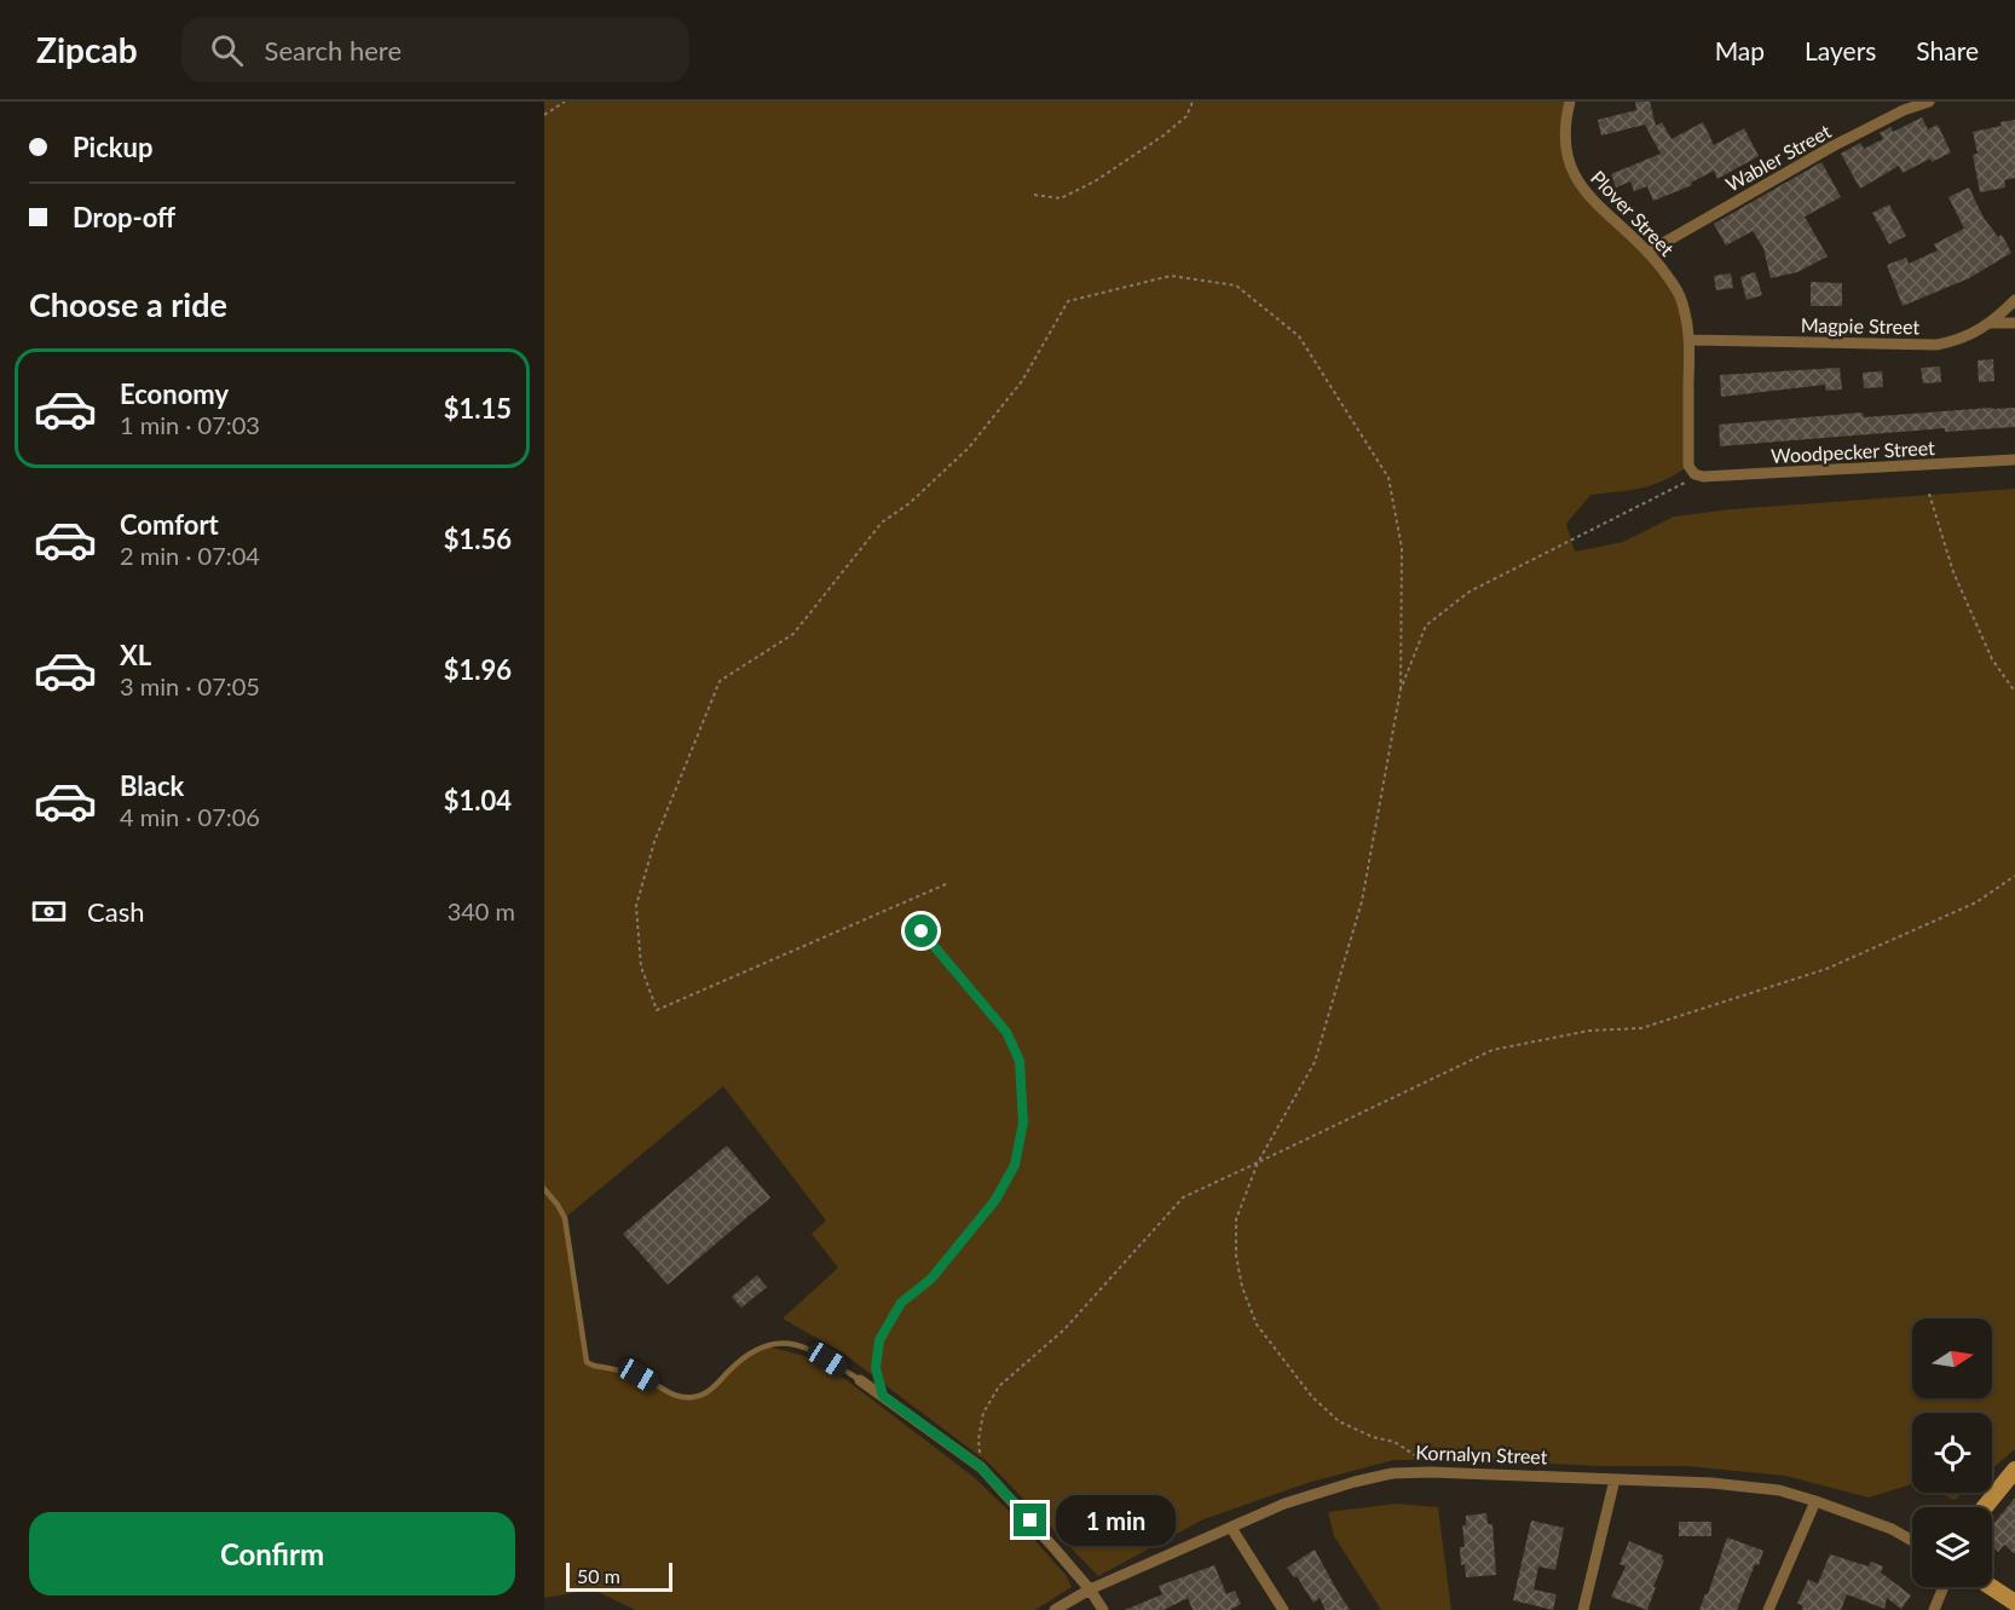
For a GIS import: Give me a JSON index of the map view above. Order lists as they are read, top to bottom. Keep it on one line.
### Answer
{"streets":{"street":["Wabler Street","Plover Street","Magpie Street","Woodpecker Street","Kornalyn Street"]},"crossings":[["Wabler Street","Plover Street"],["Plover Street","Magpie Street"],["Plover Street","Woodpecker Street"]],"scale_bar":"50 m","north":"right","page":{"header":"Zipcab","search":"Search here","nav":["Map","Layers","Share"],"banner":["Pickup","Drop-off"],"heading":"Choose a ride","list":[{"name":"Economy","note":"1 min · 07:03","value":"$1.15"},{"name":"Comfort","note":"2 min · 07:04","value":"$1.56"},{"name":"XL","note":"3 min · 07:05","value":"$1.96"},{"name":"Black","note":"4 min · 07:06","value":"$1.04"}],"pay":["Cash","340 m"],"bubble":"1 min","buttons":"Confirm","scale":"50 m"}}
